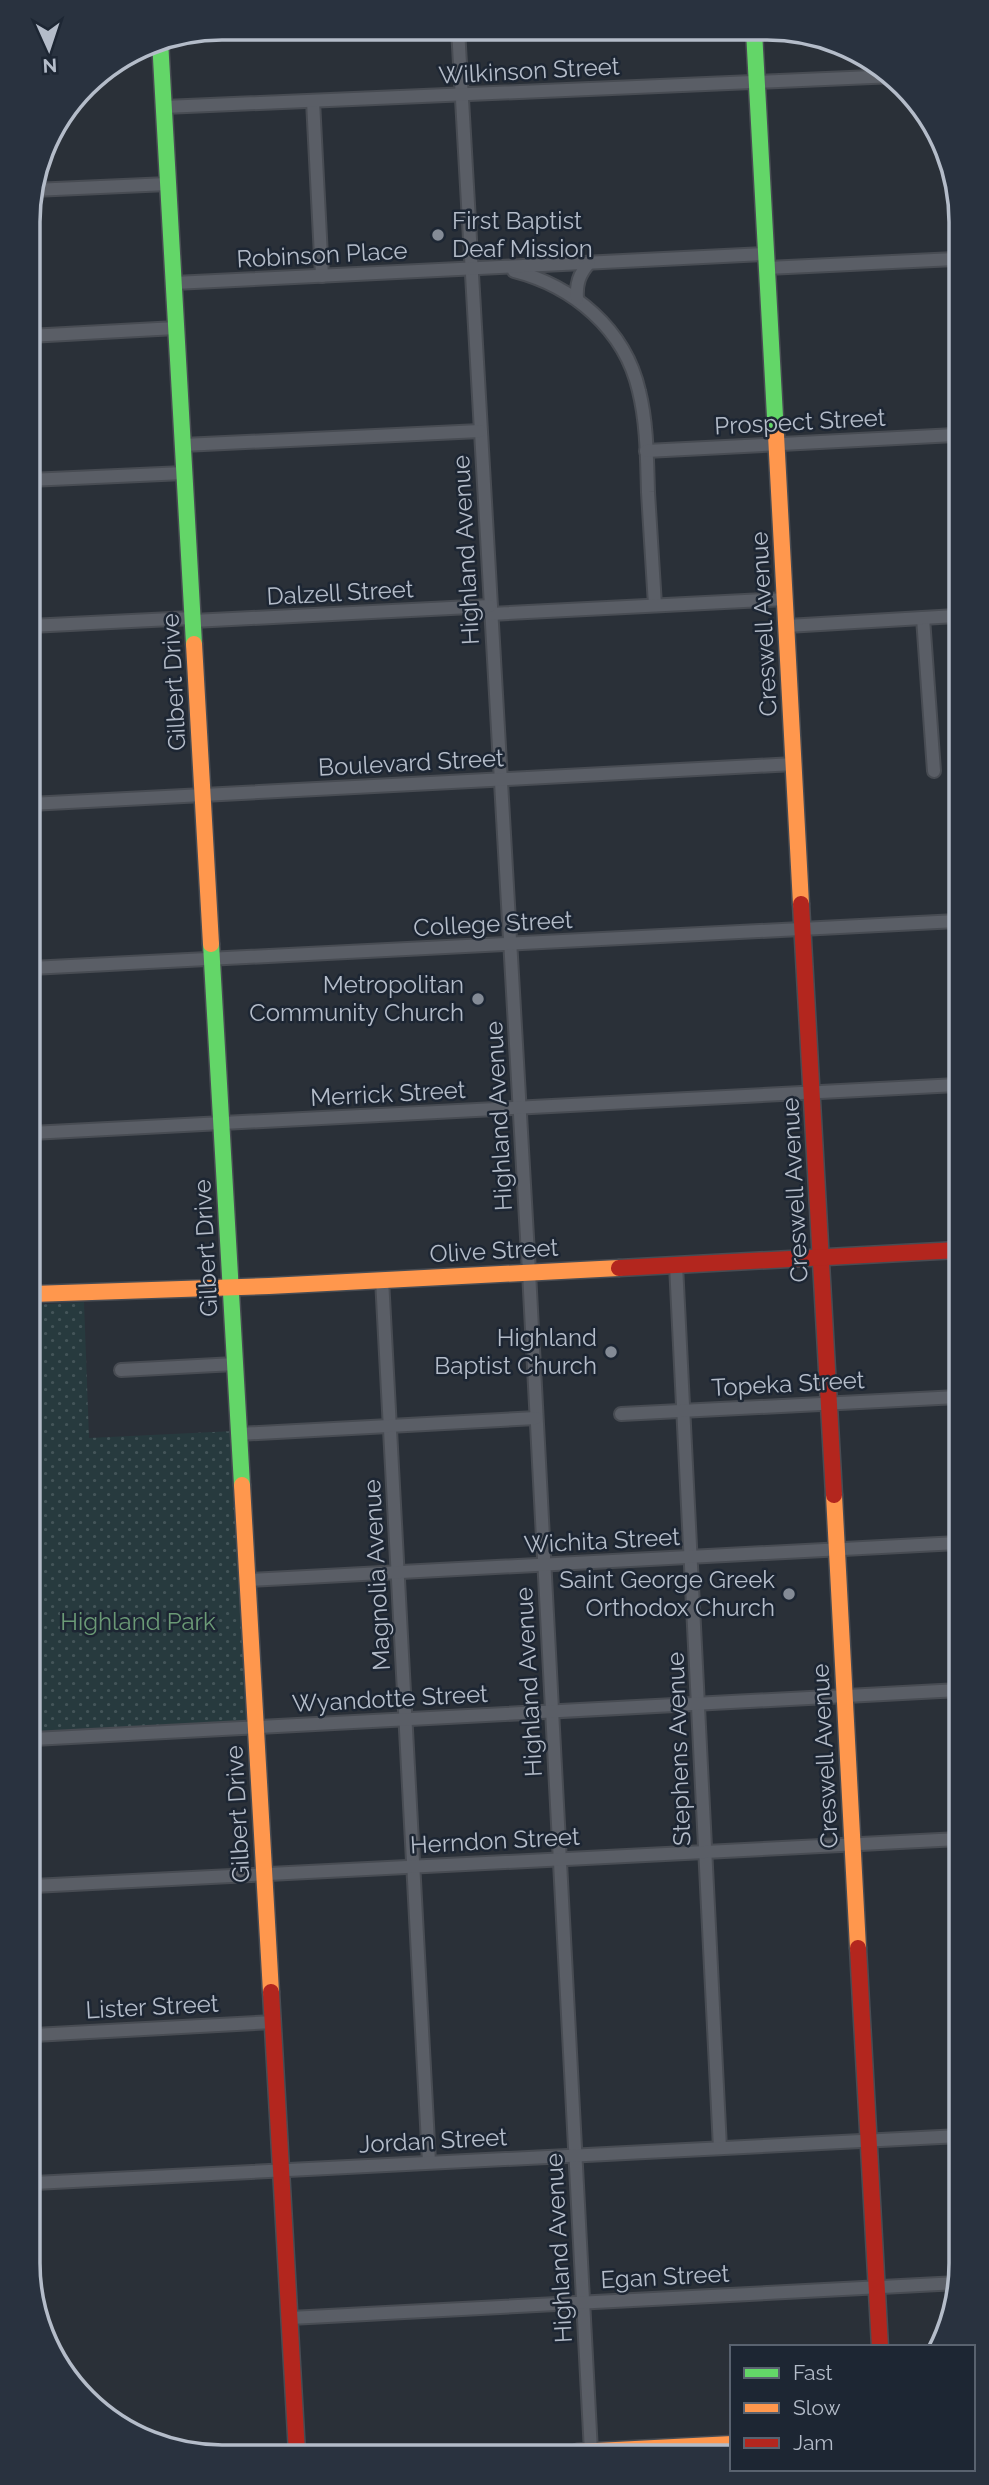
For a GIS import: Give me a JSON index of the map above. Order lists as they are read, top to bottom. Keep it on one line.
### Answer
{"streets":{"street":["Wilkinson Street","Robinson Place","Prospect Street","Highland Avenue","Dalzell Street","Creswell Avenue","Gilbert Drive","Boulevard Street","College Street","Merrick Street","Olive Street","Topeka Street","Wichita Street","Magnolia Avenue","Wyandotte Street","Stephens Avenue","Herndon Street","Lister Street","Jordan Street","Egan Street"]},"crossings":[["Wilkinson Street","Highland Avenue"],["Wilkinson Street","Creswell Avenue"],["Wilkinson Street","Gilbert Drive"],["Robinson Place","Highland Avenue"],["Robinson Place","Creswell Avenue"],["Robinson Place","Gilbert Drive"],["Prospect Street","Creswell Avenue"],["Highland Avenue","Dalzell Street"],["Highland Avenue","Boulevard Street"],["Highland Avenue","College Street"],["Highland Avenue","Merrick Street"],["Highland Avenue","Olive Street"],["Highland Avenue","Wichita Street"],["Highland Avenue","Wyandotte Street"],["Highland Avenue","Herndon Street"],["Highland Avenue","Jordan Street"],["Highland Avenue","Egan Street"],["Dalzell Street","Creswell Avenue"],["Dalzell Street","Gilbert Drive"],["Creswell Avenue","Boulevard Street"],["Creswell Avenue","College Street"],["Creswell Avenue","Merrick Street"],["Creswell Avenue","Olive Street"],["Creswell Avenue","Topeka Street"],["Creswell Avenue","Wichita Street"],["Creswell Avenue","Wyandotte Street"],["Creswell Avenue","Herndon Street"],["Creswell Avenue","Jordan Street"],["Creswell Avenue","Egan Street"],["Gilbert Drive","Boulevard Street"],["Gilbert Drive","College Street"],["Gilbert Drive","Merrick Street"],["Gilbert Drive","Olive Street"],["Gilbert Drive","Wichita Street"],["Gilbert Drive","Wyandotte Street"],["Gilbert Drive","Herndon Street"],["Gilbert Drive","Lister Street"],["Gilbert Drive","Jordan Street"],["Gilbert Drive","Egan Street"],["Olive Street","Magnolia Avenue"],["Olive Street","Stephens Avenue"],["Topeka Street","Stephens Avenue"],["Wichita Street","Magnolia Avenue"],["Wichita Street","Stephens Avenue"],["Magnolia Avenue","Wyandotte Street"],["Magnolia Avenue","Herndon Street"],["Magnolia Avenue","Jordan Street"],["Wyandotte Street","Stephens Avenue"],["Stephens Avenue","Herndon Street"],["Stephens Avenue","Jordan Street"]],"parks":["Highland Park"],"places":["First Baptist Deaf Mission","Metropolitan Community Church","Highland Baptist Church","Saint George Greek Orthodox Church"],"legend":["Fast","Slow","Jam"],"north":"bottom"}
